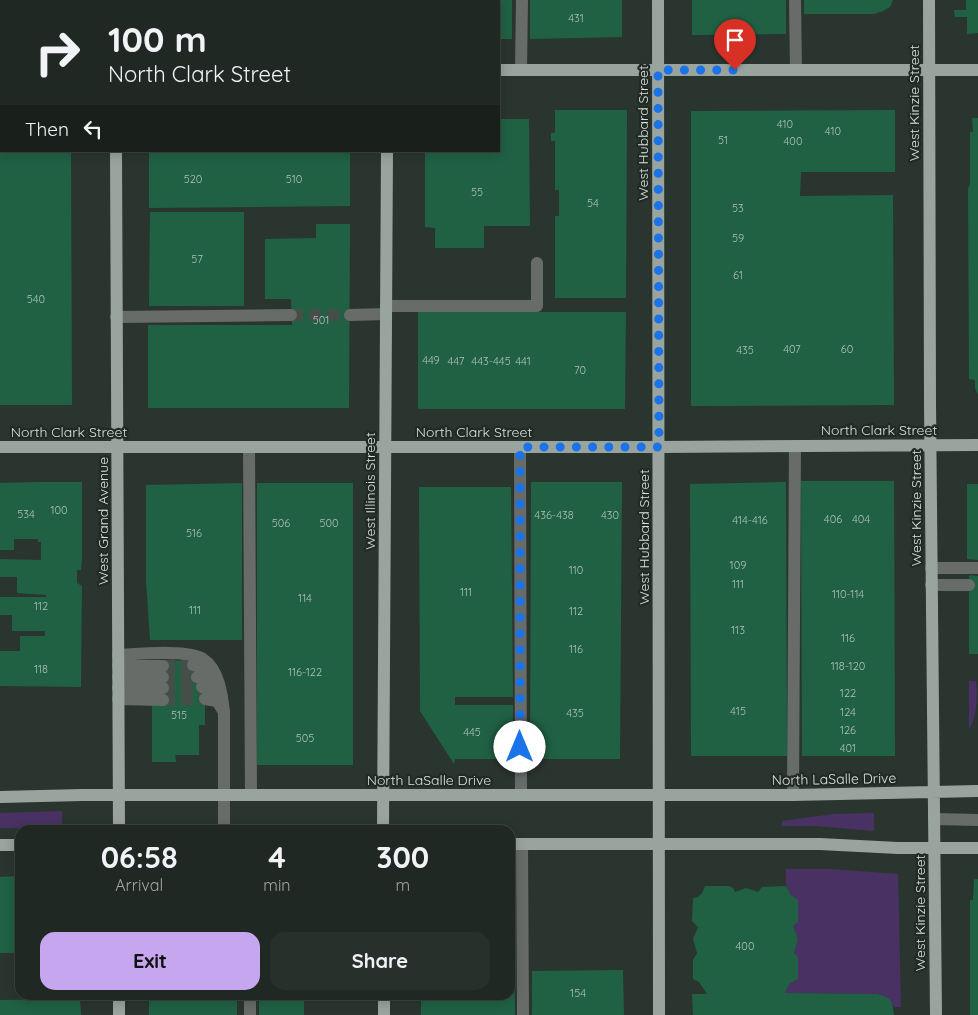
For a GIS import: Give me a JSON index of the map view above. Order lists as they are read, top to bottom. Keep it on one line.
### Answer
{"streets":{"main road":["West Kinzie Street","West Hubbard Street","North Clark Street","West Illinois Street","West Grand Avenue","North LaSalle Drive"]},"crossings":[["West Kinzie Street","North Clark Street"],["West Kinzie Street","North LaSalle Drive"],["West Hubbard Street","North Clark Street"],["West Hubbard Street","North LaSalle Drive"],["North Clark Street","West Illinois Street"],["North Clark Street","West Grand Avenue"],["West Illinois Street","North LaSalle Drive"],["West Grand Avenue","North LaSalle Drive"]],"house_numbers":["431","410","410","51","400","520","510","55","54","53","59","57","61","540","501","407","60","435","449","447","443-445","441","70","100","534","436-438","430","406","404","414-416","506","500","516","109","110","111","111","110-114","114","112","111","112","113","116","116","118-120","118","116-122","122","415","124","435","515","126","445","505","401","400","154"],"page":{"turn":["100 m","North Clark Street"],"then":"Then","eta":["06:58","Arrival","4","min","300","m"],"buttons":["Exit","Share"]}}
